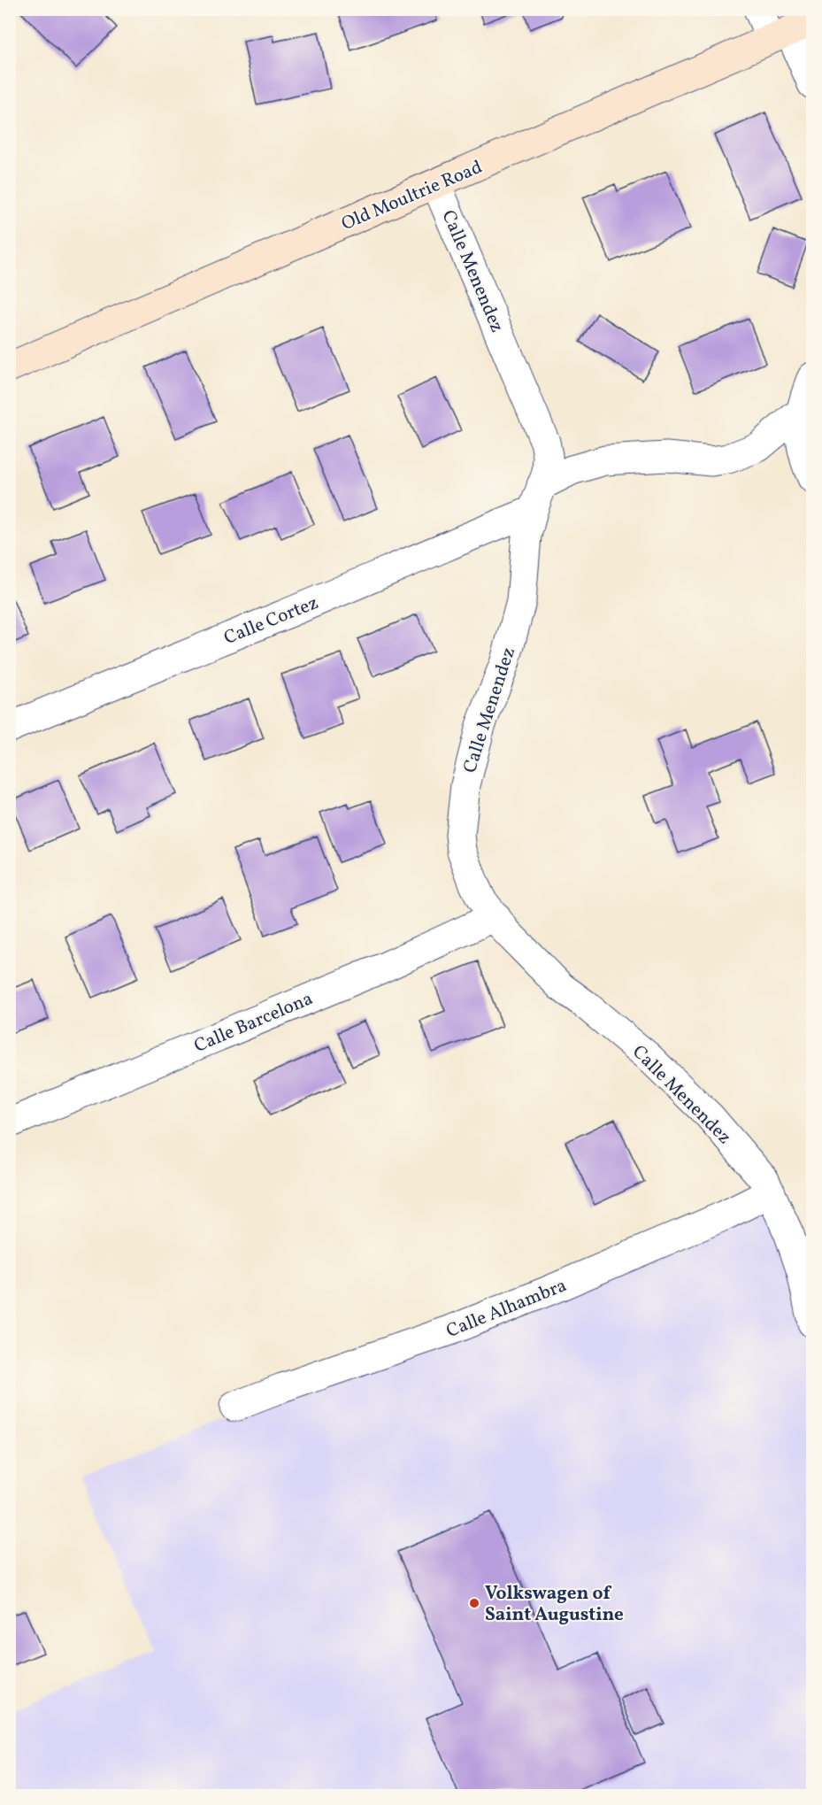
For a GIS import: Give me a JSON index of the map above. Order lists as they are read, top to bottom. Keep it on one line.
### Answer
{"streets":{"main road":["Old Moultrie Road"],"street":["Calle Menendez","Calle Cortez","Calle Barcelona","Calle Alhambra"]},"crossings":[["Old Moultrie Road","Calle Menendez"],["Calle Menendez","Calle Cortez"],["Calle Menendez","Calle Barcelona"],["Calle Menendez","Calle Alhambra"]],"places":["Volkswagen of Saint Augustine"]}
